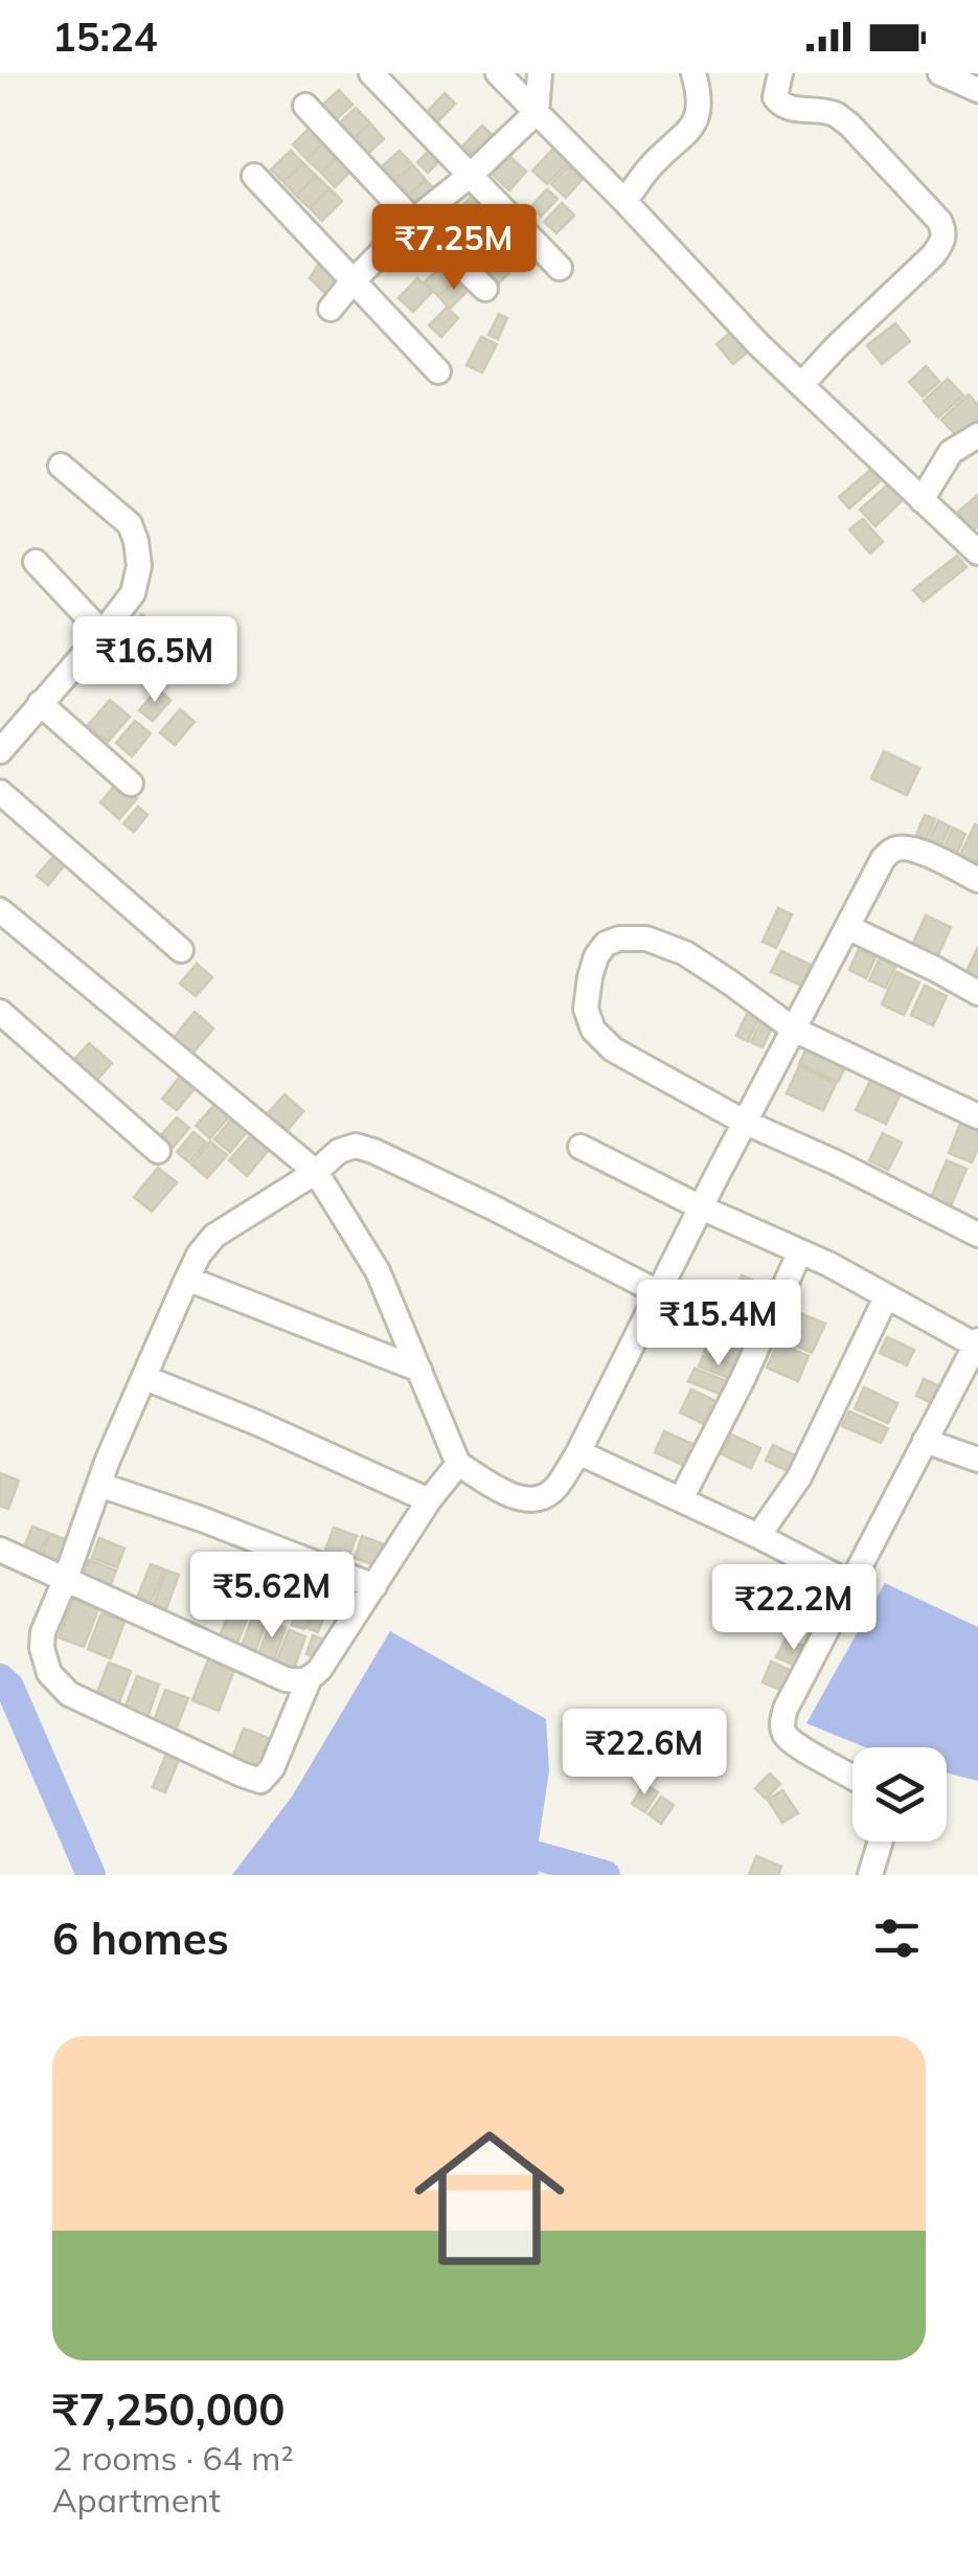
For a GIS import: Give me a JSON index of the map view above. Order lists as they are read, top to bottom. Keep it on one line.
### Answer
{"page":{"status":"15:24","price":["₹7.25M","₹16.5M","₹15.4M","₹5.62M","₹22.2M","₹22.6M"],"heading":"6 homes","list":[{"name":"₹7,250,000","note":"2 rooms · 64 m² · Apartment"}]}}
